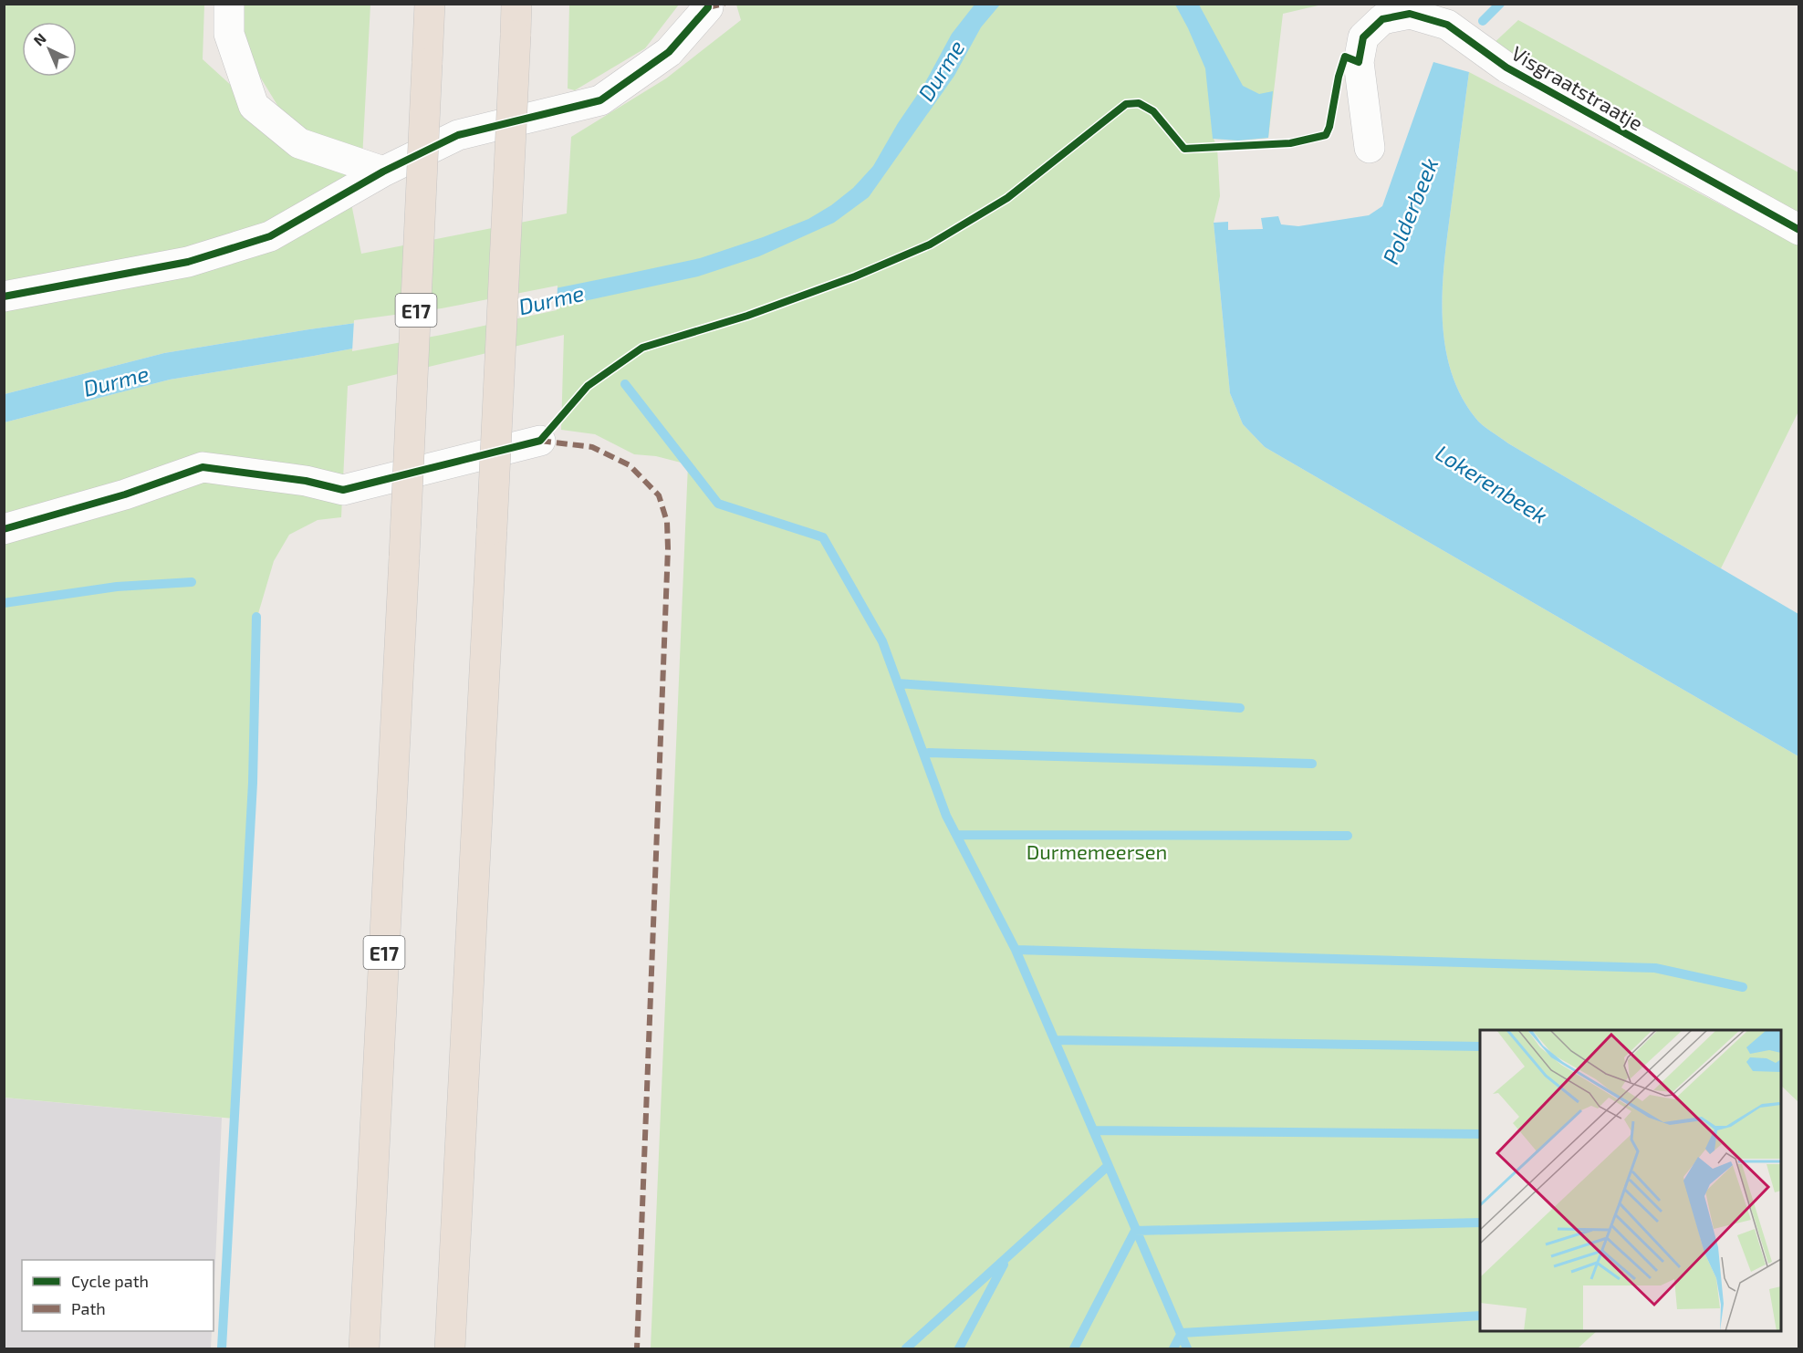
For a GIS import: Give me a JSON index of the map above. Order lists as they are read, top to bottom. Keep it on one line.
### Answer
{"streets":{"highway":["E17"],"street":["Visgraatstraatje"]},"water":["Durme","Polderbeek","Lokerenbeek"],"parks":["Durmemeersen"],"legend":["Cycle path","Path"],"north":"top left"}
